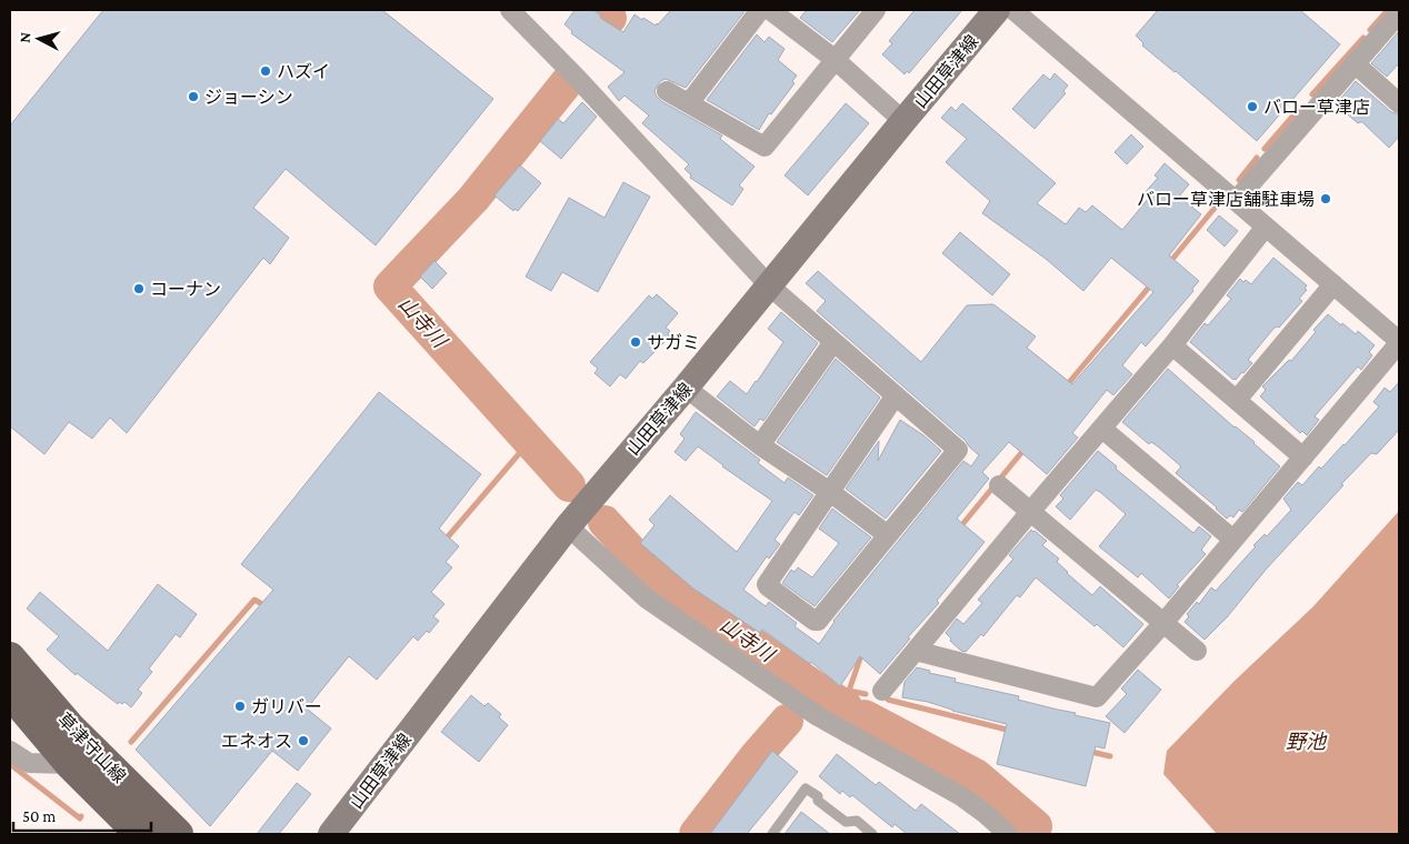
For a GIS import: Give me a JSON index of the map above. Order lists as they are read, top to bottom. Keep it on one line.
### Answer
{"streets":{"main road":["山田草津線","草津守山線"]},"water":["山寺川","野池"],"places":["ハズイ","ジョーシン","バロー草津店","バロー草津店舗駐車場","コーナン","サガミ","ガリバー","エネオス"],"scale_bar":"50 m","north":"left"}
